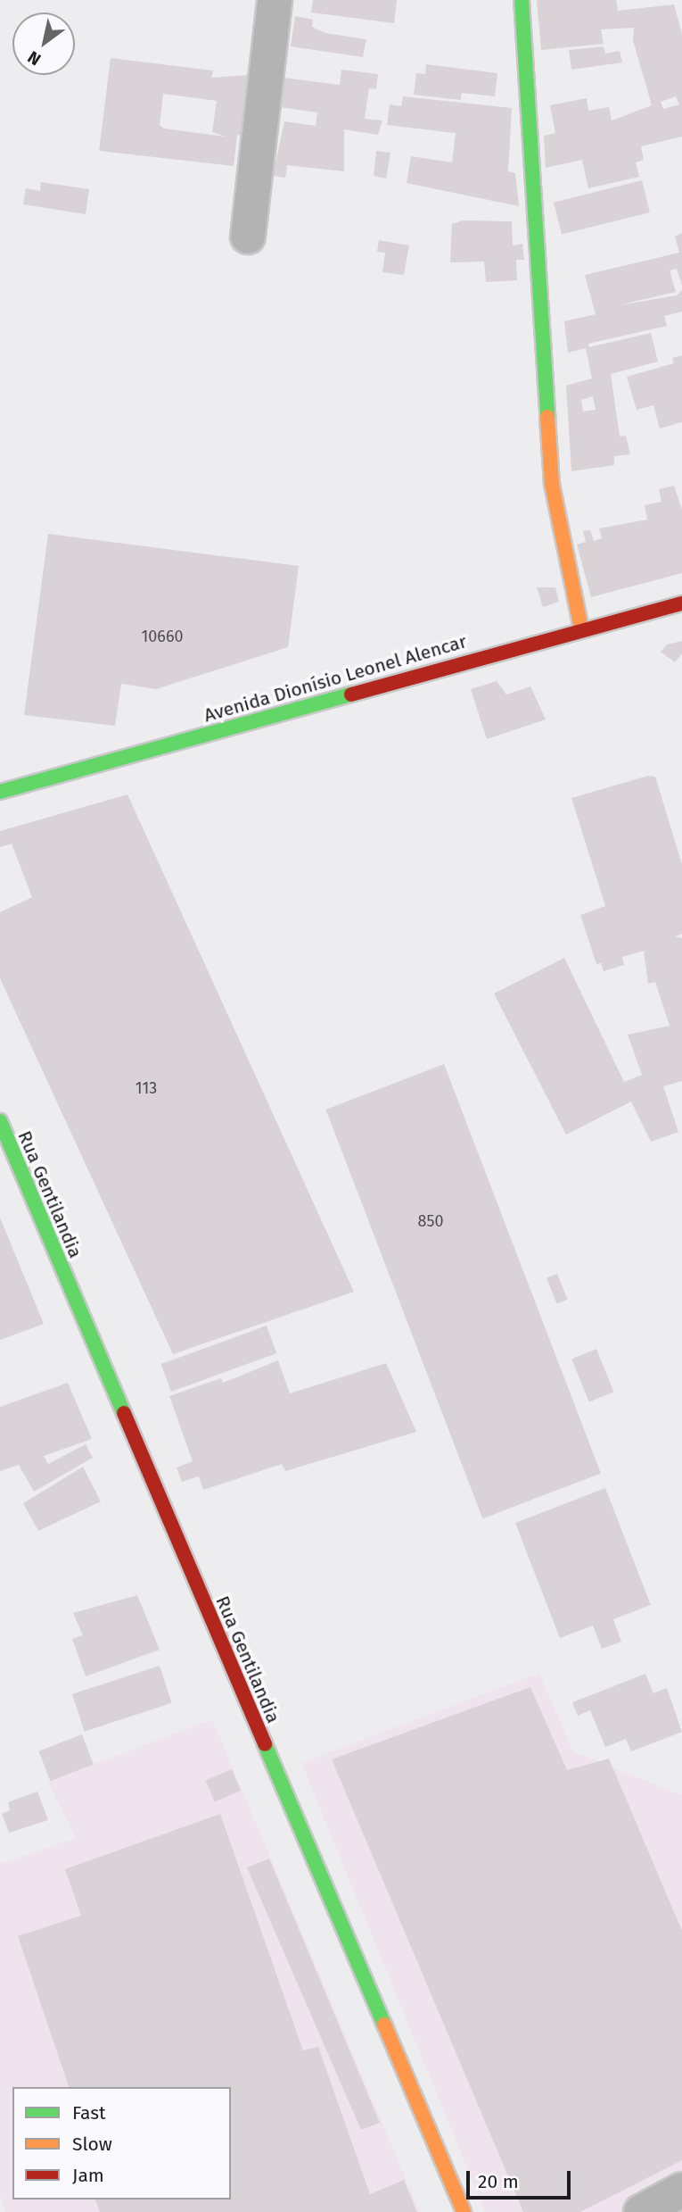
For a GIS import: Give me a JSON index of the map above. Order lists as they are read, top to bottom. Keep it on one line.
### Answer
{"streets":{"street":["Avenida Dionísio Leonel Alencar","Rua Gentilandia"]},"house_numbers":["10660","113","850"],"legend":["Fast","Slow","Jam"],"scale_bar":"20 m","north":"bottom left"}
